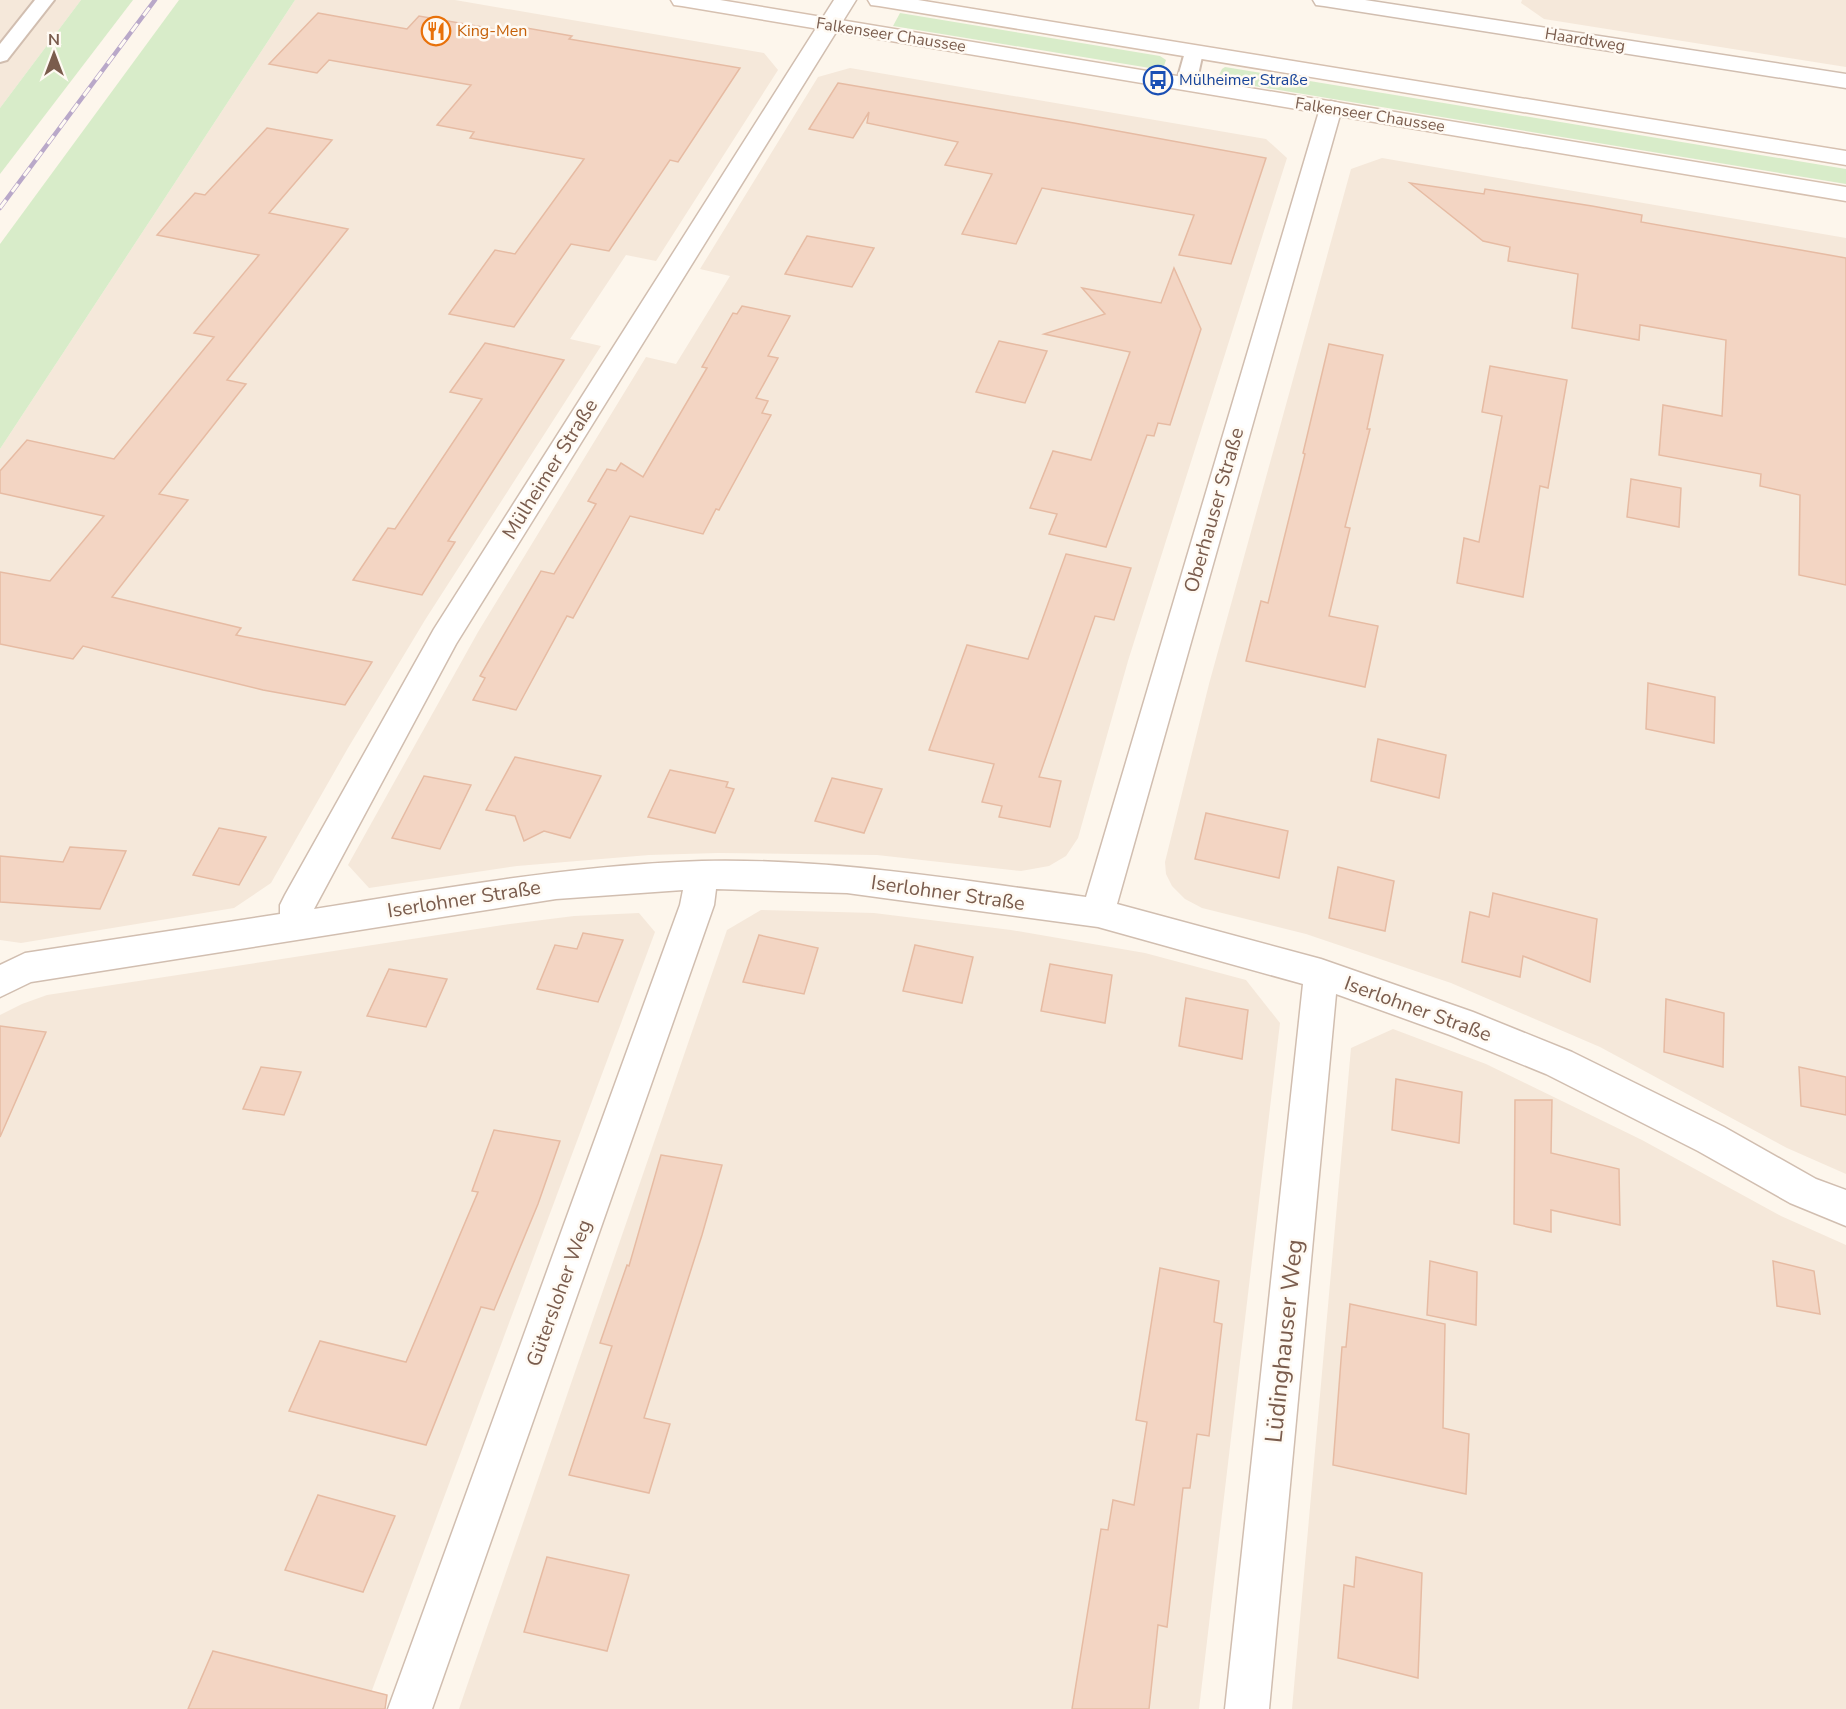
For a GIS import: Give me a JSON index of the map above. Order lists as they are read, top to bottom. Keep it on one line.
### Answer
{"streets":{"street":["Falkenseer Chaussee","Haardtweg","Mülheimer Straße","Oberhauser Straße","Iserlohner Straße","Gütersloher Weg","Lüdinghauser Weg"]},"crossings":[["Falkenseer Chaussee","Mülheimer Straße"],["Falkenseer Chaussee","Oberhauser Straße"],["Mülheimer Straße","Iserlohner Straße"],["Oberhauser Straße","Iserlohner Straße"],["Iserlohner Straße","Gütersloher Weg"],["Iserlohner Straße","Lüdinghauser Weg"]],"places":{"restaurant":["King-Men"],"bus stop":["Mülheimer Straße"]},"north":"top"}
